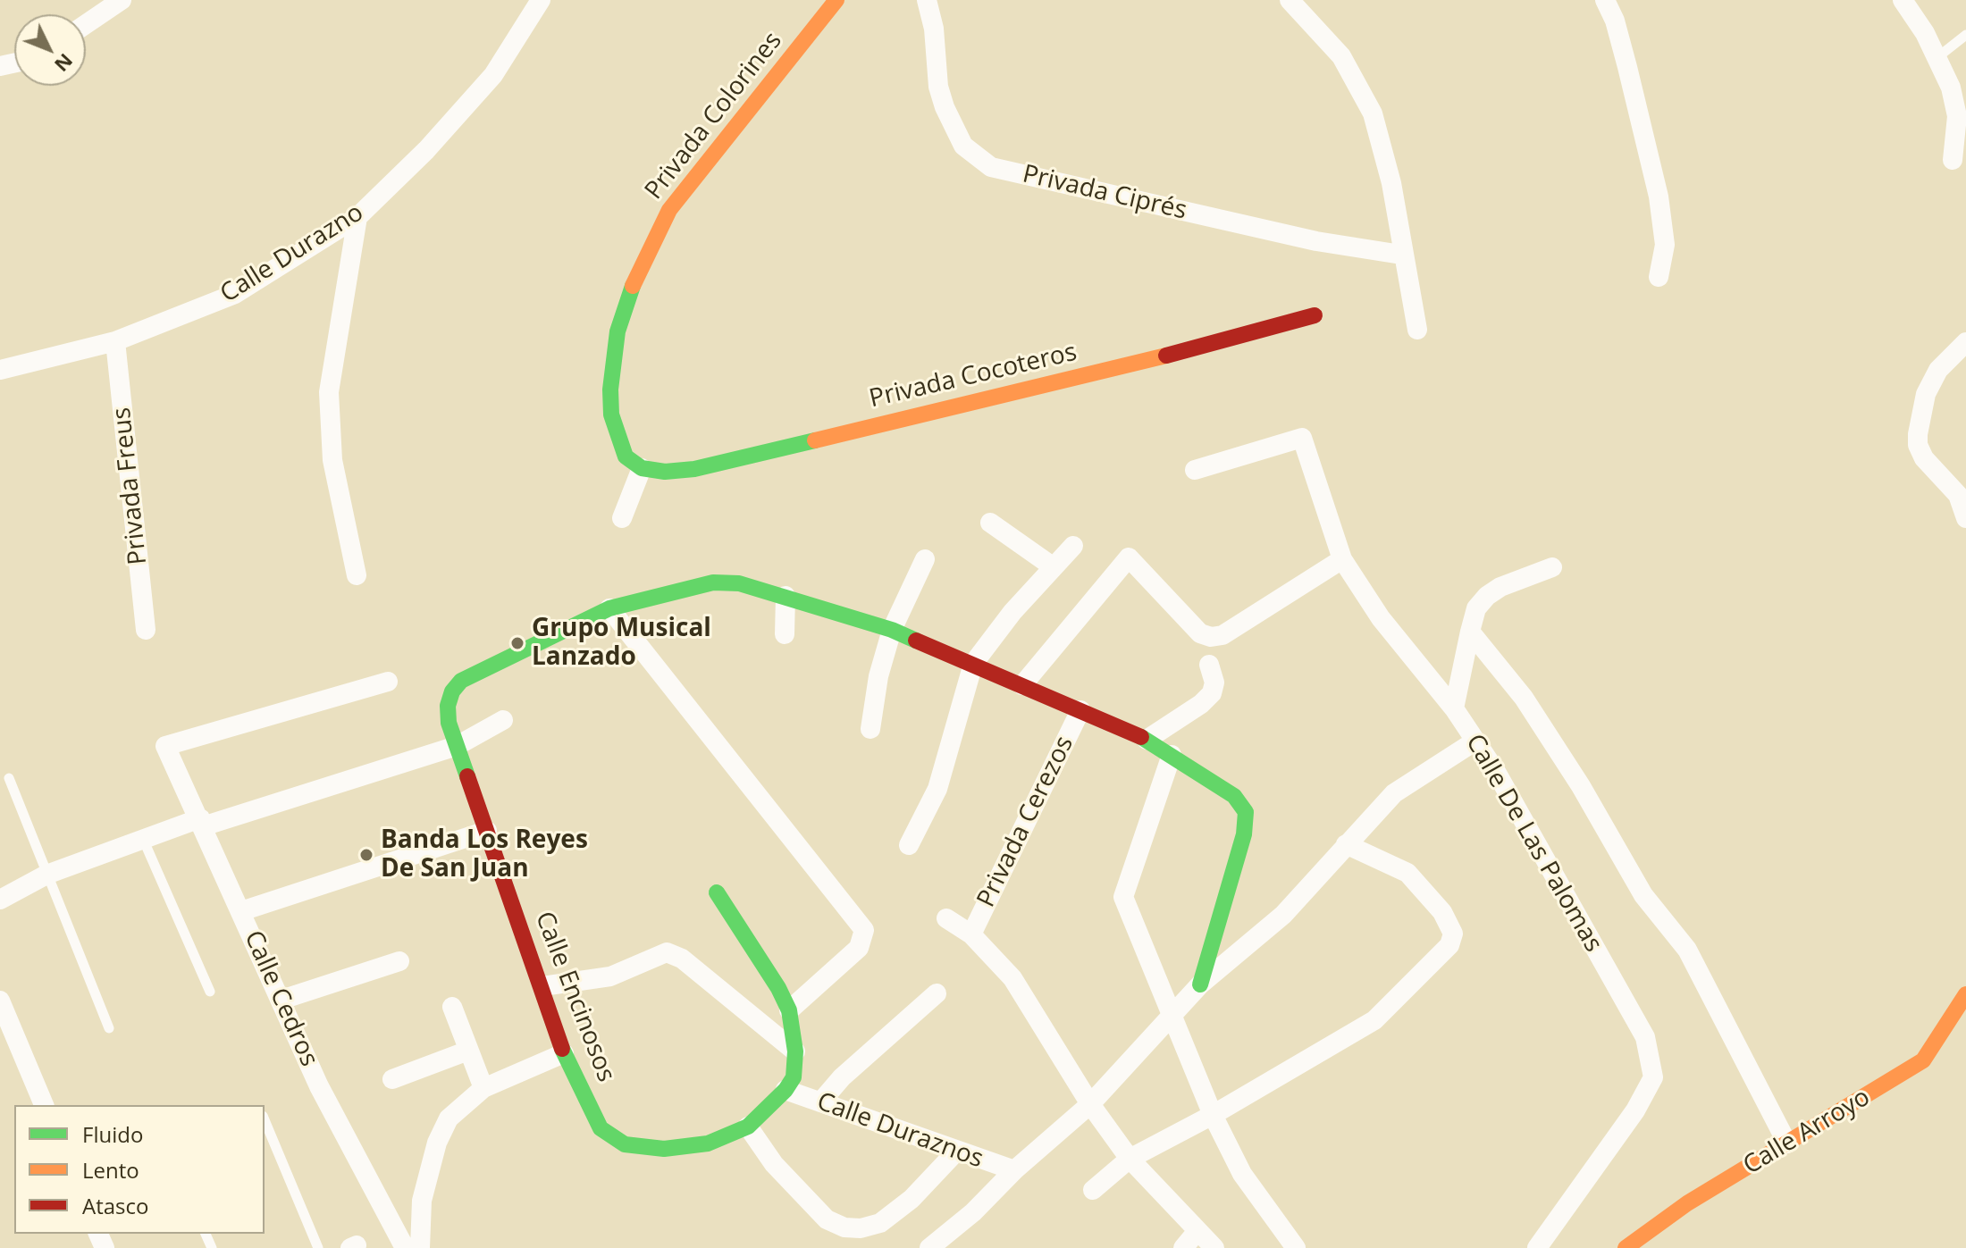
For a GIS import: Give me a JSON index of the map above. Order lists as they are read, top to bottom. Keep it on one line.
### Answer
{"streets":{"street":["Privada Colorines","Privada Ciprés","Calle Durazno","Privada Cocoteros","Privada Freus","Privada Cerezos","Calle De Las Palomas","Calle Encinosos","Calle Cedros","Calle Duraznos","Calle Arroyo"]},"crossings":[["Privada Colorines","Privada Cocoteros"],["Calle Durazno","Privada Freus"],["Privada Cerezos","Calle Encinosos"],["Calle Encinosos","Calle Duraznos"]],"places":["Grupo Musical Lanzado","Banda Los Reyes De San Juan"],"legend":["Fluido","Lento","Atasco"],"north":"bottom right"}
